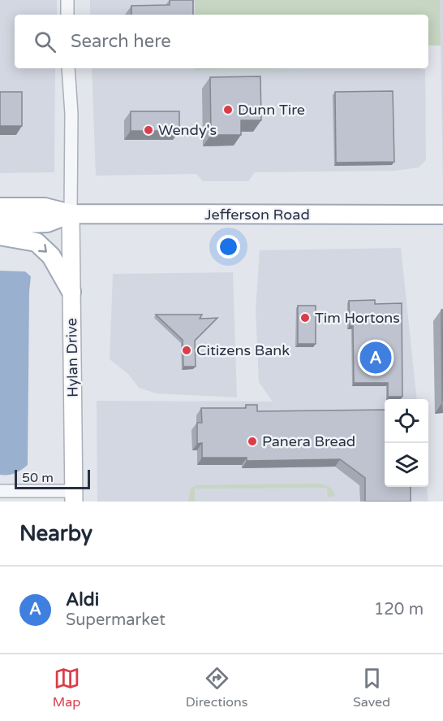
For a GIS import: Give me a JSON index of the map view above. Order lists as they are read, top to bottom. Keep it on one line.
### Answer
{"streets":{"main road":["Jefferson Road","Hylan Drive"]},"crossings":[["Jefferson Road","Hylan Drive"]],"places":["Dunn Tire","Wendy's","Tim Hortons","Citizens Bank","Panera Bread"],"scale_bar":"50 m","page":{"search":"Search here","pins":"A","scale":"50 m","heading":"Nearby","list":[{"mark":"A","name":"Aldi","note":"Supermarket","value":"120 m"}],"nav":["Map","Directions","Saved"]}}
